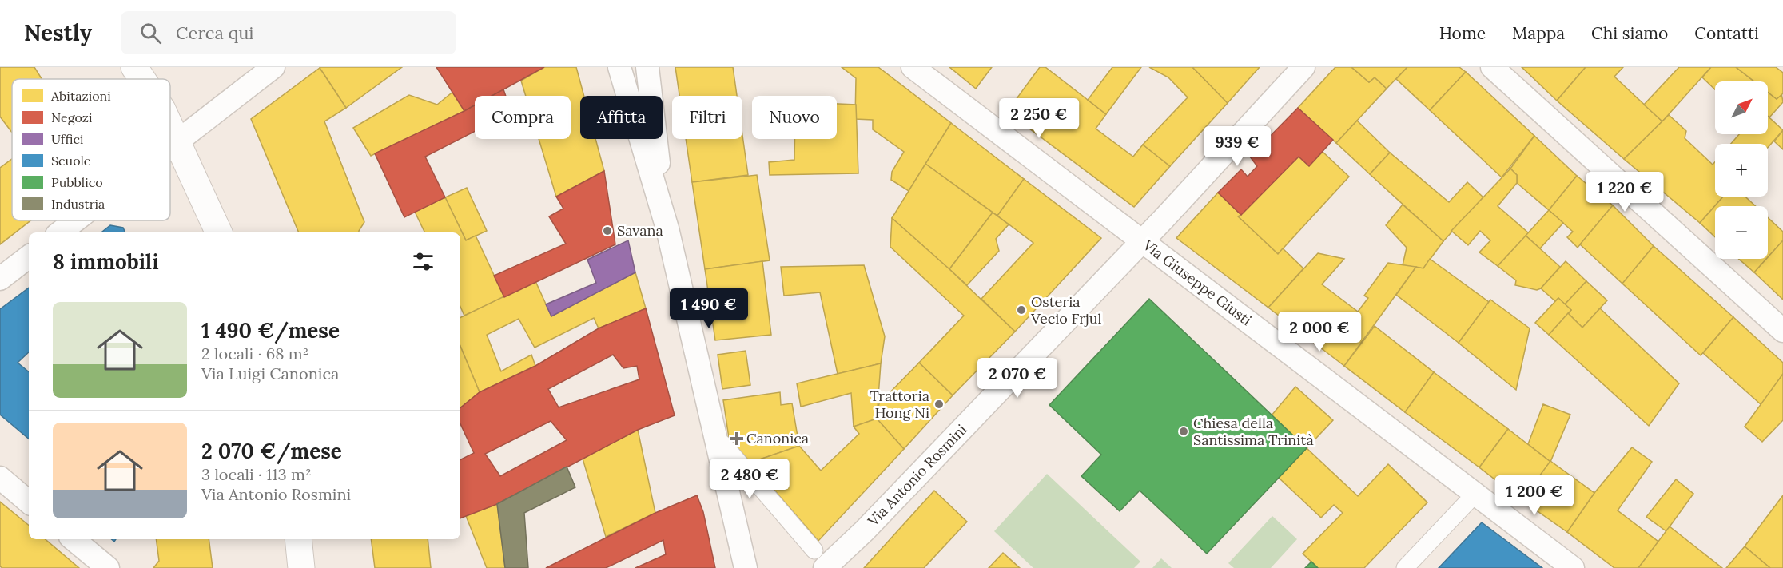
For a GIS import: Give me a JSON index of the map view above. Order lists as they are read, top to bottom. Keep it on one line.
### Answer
{"streets":{"street":["Via Giuseppe Giusti","Via Antonio Rosmini"]},"crossings":[["Via Giuseppe Giusti","Via Antonio Rosmini"]],"places":{"other":["Savana","Osteria Vecio Frjul","Trattoria Hong Ni","Chiesa della Santissima Trinità"],"health":["Canonica"]},"legend":["Abitazioni","Negozi","Uffici","Scuole","Pubblico","Industria"],"north":"top right","page":{"header":"Nestly","search":"Cerca qui","nav":["Home","Mappa","Chi siamo","Contatti"],"map_buttons":["+","−"],"chip":["Compra","Affitta","Filtri","Nuovo"],"price":["2 250 €","939 €","1 220 €","1 490 €","2 000 €","2 070 €","2 480 €","1 200 €"],"heading":"8 immobili","list":[{"name":"1 490 €/mese","note":"2 locali · 68 m² · Via Luigi Canonica"},{"name":"2 070 €/mese","note":"3 locali · 113 m² · Via Antonio Rosmini"}]}}
